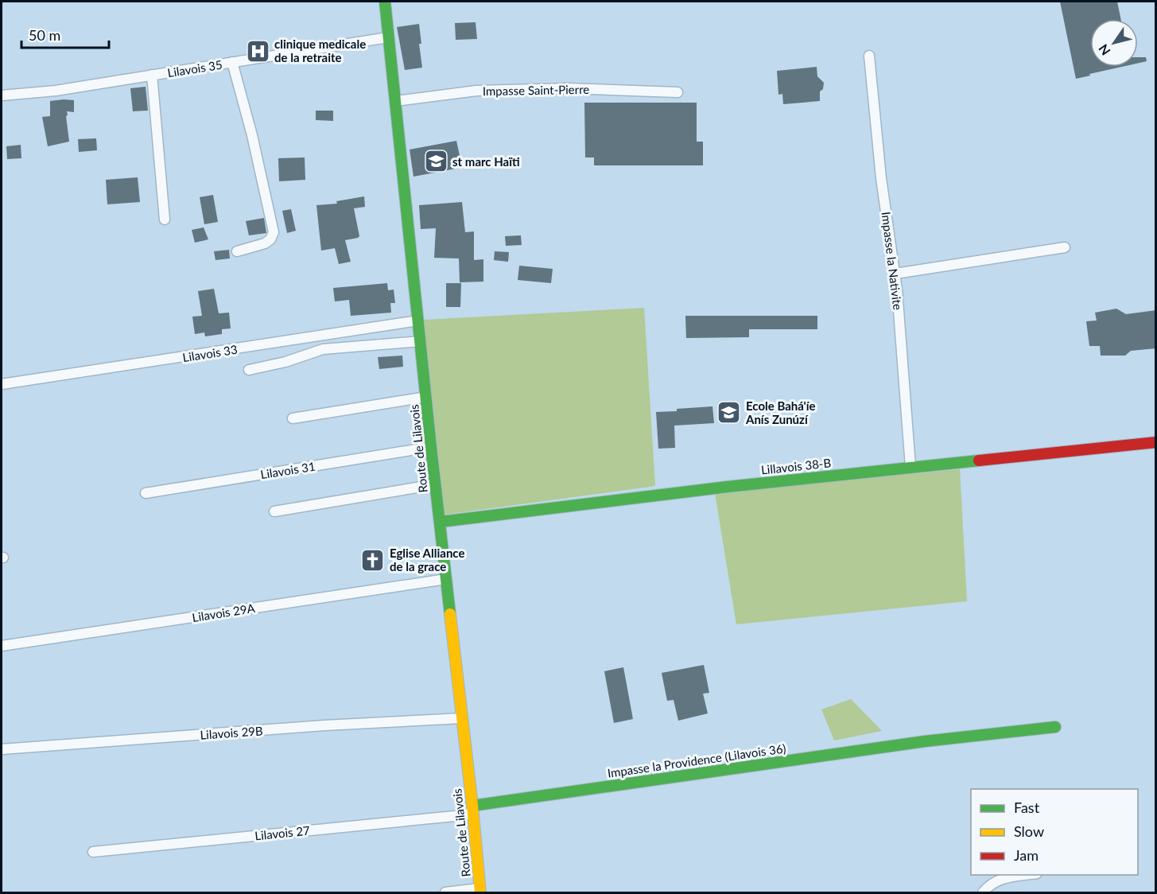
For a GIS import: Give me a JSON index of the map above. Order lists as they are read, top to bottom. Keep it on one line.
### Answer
{"streets":{"street":["Lilavois 35","Impasse Saint-Pierre","Impasse la Nativite","Lilavois 33","Route de Lilavois","Lillavois 38-B","Lilavois 31","Lilavois 29A","Lilavois 29B","Impasse la Providence (Lilavois 36)","Lilavois 27"]},"crossings":[["Lilavois 35","Route de Lilavois"],["Impasse Saint-Pierre","Route de Lilavois"],["Impasse la Nativite","Lillavois 38-B"],["Lilavois 33","Route de Lilavois"],["Route de Lilavois","Lillavois 38-B"],["Route de Lilavois","Lilavois 31"],["Route de Lilavois","Lilavois 29A"],["Route de Lilavois","Lilavois 29B"],["Route de Lilavois","Impasse la Providence (Lilavois 36)"],["Route de Lilavois","Lilavois 27"],["Impasse la Providence (Lilavois 36)","Lilavois 27"]],"places":{"hospital":["clinique medicale de la retraite"],"school or university":["st marc Haïti","Ecole Bahá'íe Anís Zunúzí"],"church":["Eglise Alliance de la grace"]},"legend":["Fast","Slow","Jam"],"scale_bar":"50 m","north":"bottom left"}
